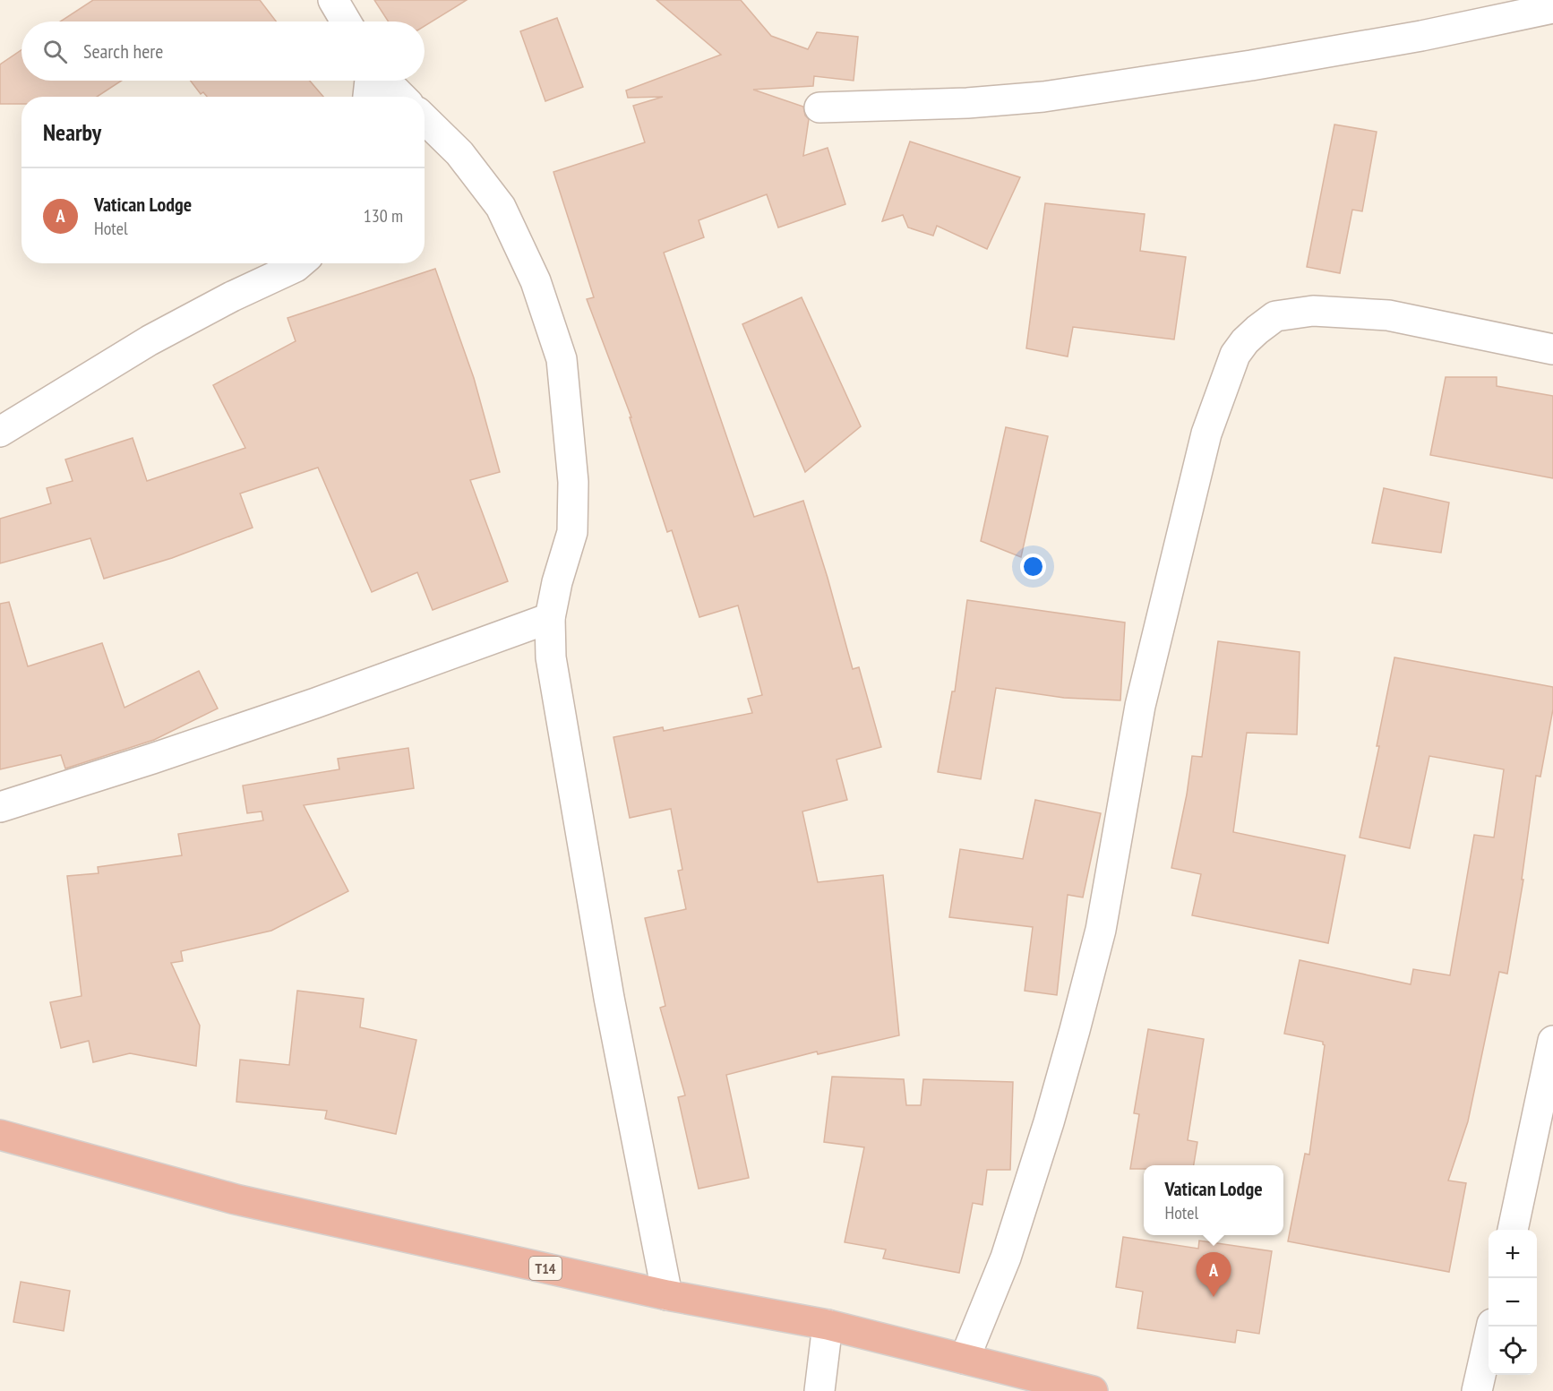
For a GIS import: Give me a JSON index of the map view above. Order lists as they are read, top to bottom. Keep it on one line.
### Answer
{"streets":{"highway":["T14"]},"page":{"search":"Search here","heading":"Nearby","list":[{"mark":"A","name":"Vatican Lodge","note":"Hotel","value":"130 m"}],"popup":["Vatican Lodge","Hotel"],"map_buttons":["+","−"],"pins":"A"}}
